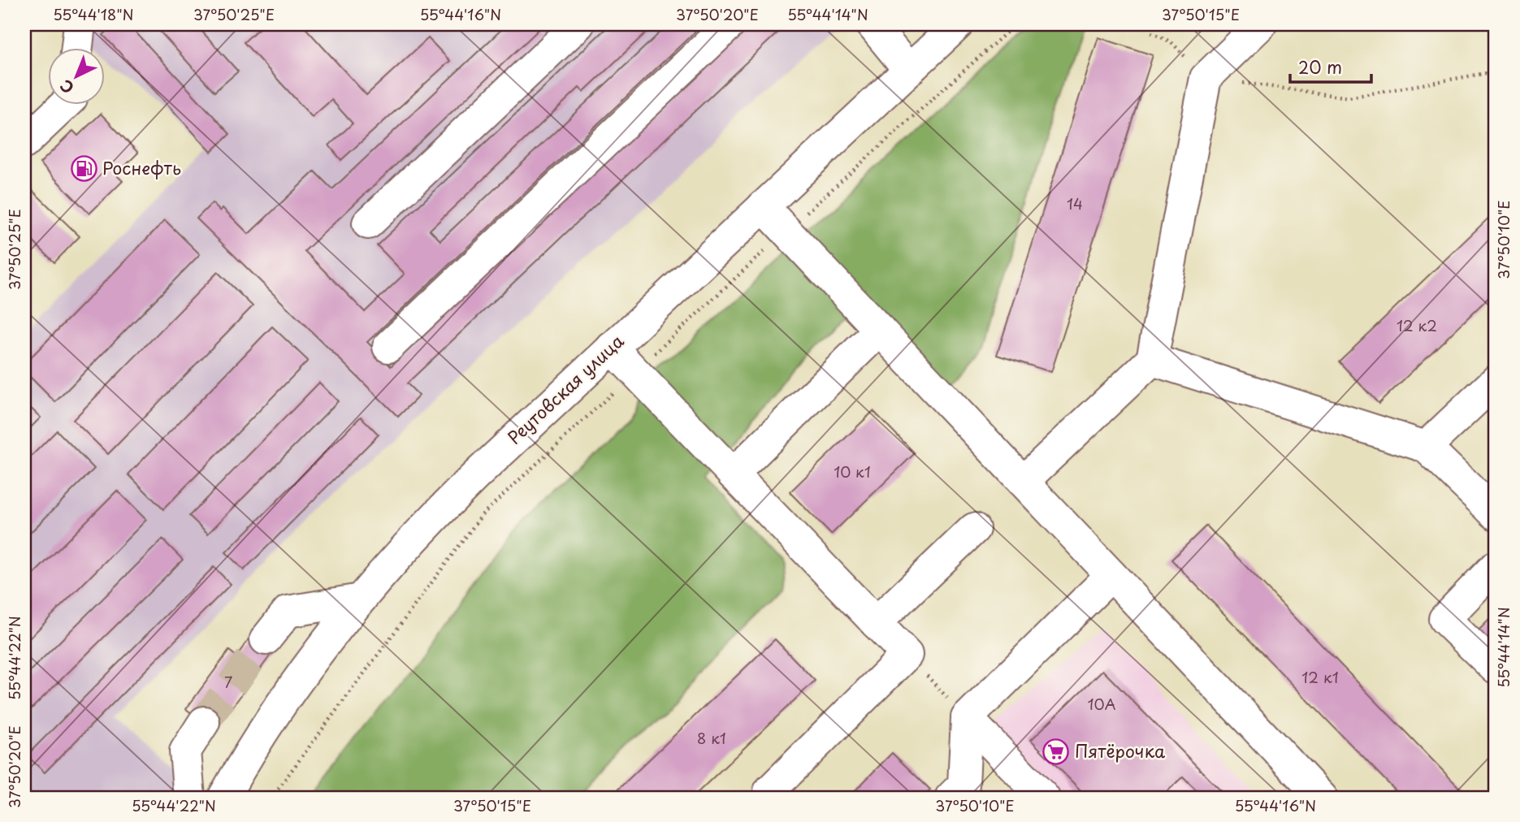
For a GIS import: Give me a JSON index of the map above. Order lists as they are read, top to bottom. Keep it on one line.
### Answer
{"streets":{"street":["Реутовская улица"]},"places":{"fuel station":["Роснефть"],"supermarket":["Пятёрочка"]},"house_numbers":["14","12 к2","10 к1","12 к1","7","10А","8 к1"],"scale_bar":"20 m","north":"bottom left","coordinates":["55°44'18\"N","37°50'25\"E","55°44'16\"N","37°50'20\"E","55°44'14\"N","37°50'15\"E","37°50'10\"E","55°44'22\"N"]}
